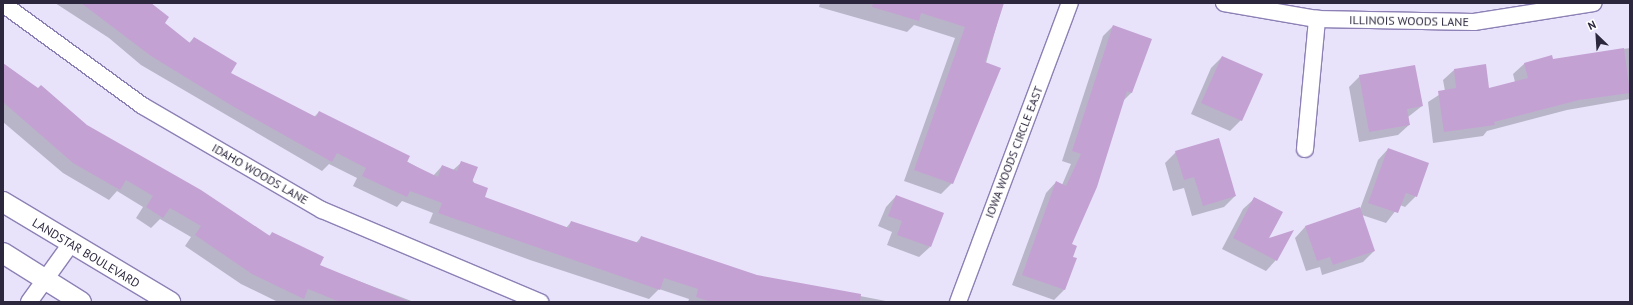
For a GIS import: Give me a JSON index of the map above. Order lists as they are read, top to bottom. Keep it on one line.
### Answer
{"streets":{"street":["ILLINOIS WOODS LANE","IOWA WOODS CIRCLE EAST","IDAHO WOODS LANE","LANDSTAR BOULEVARD"]},"north":"top left"}
